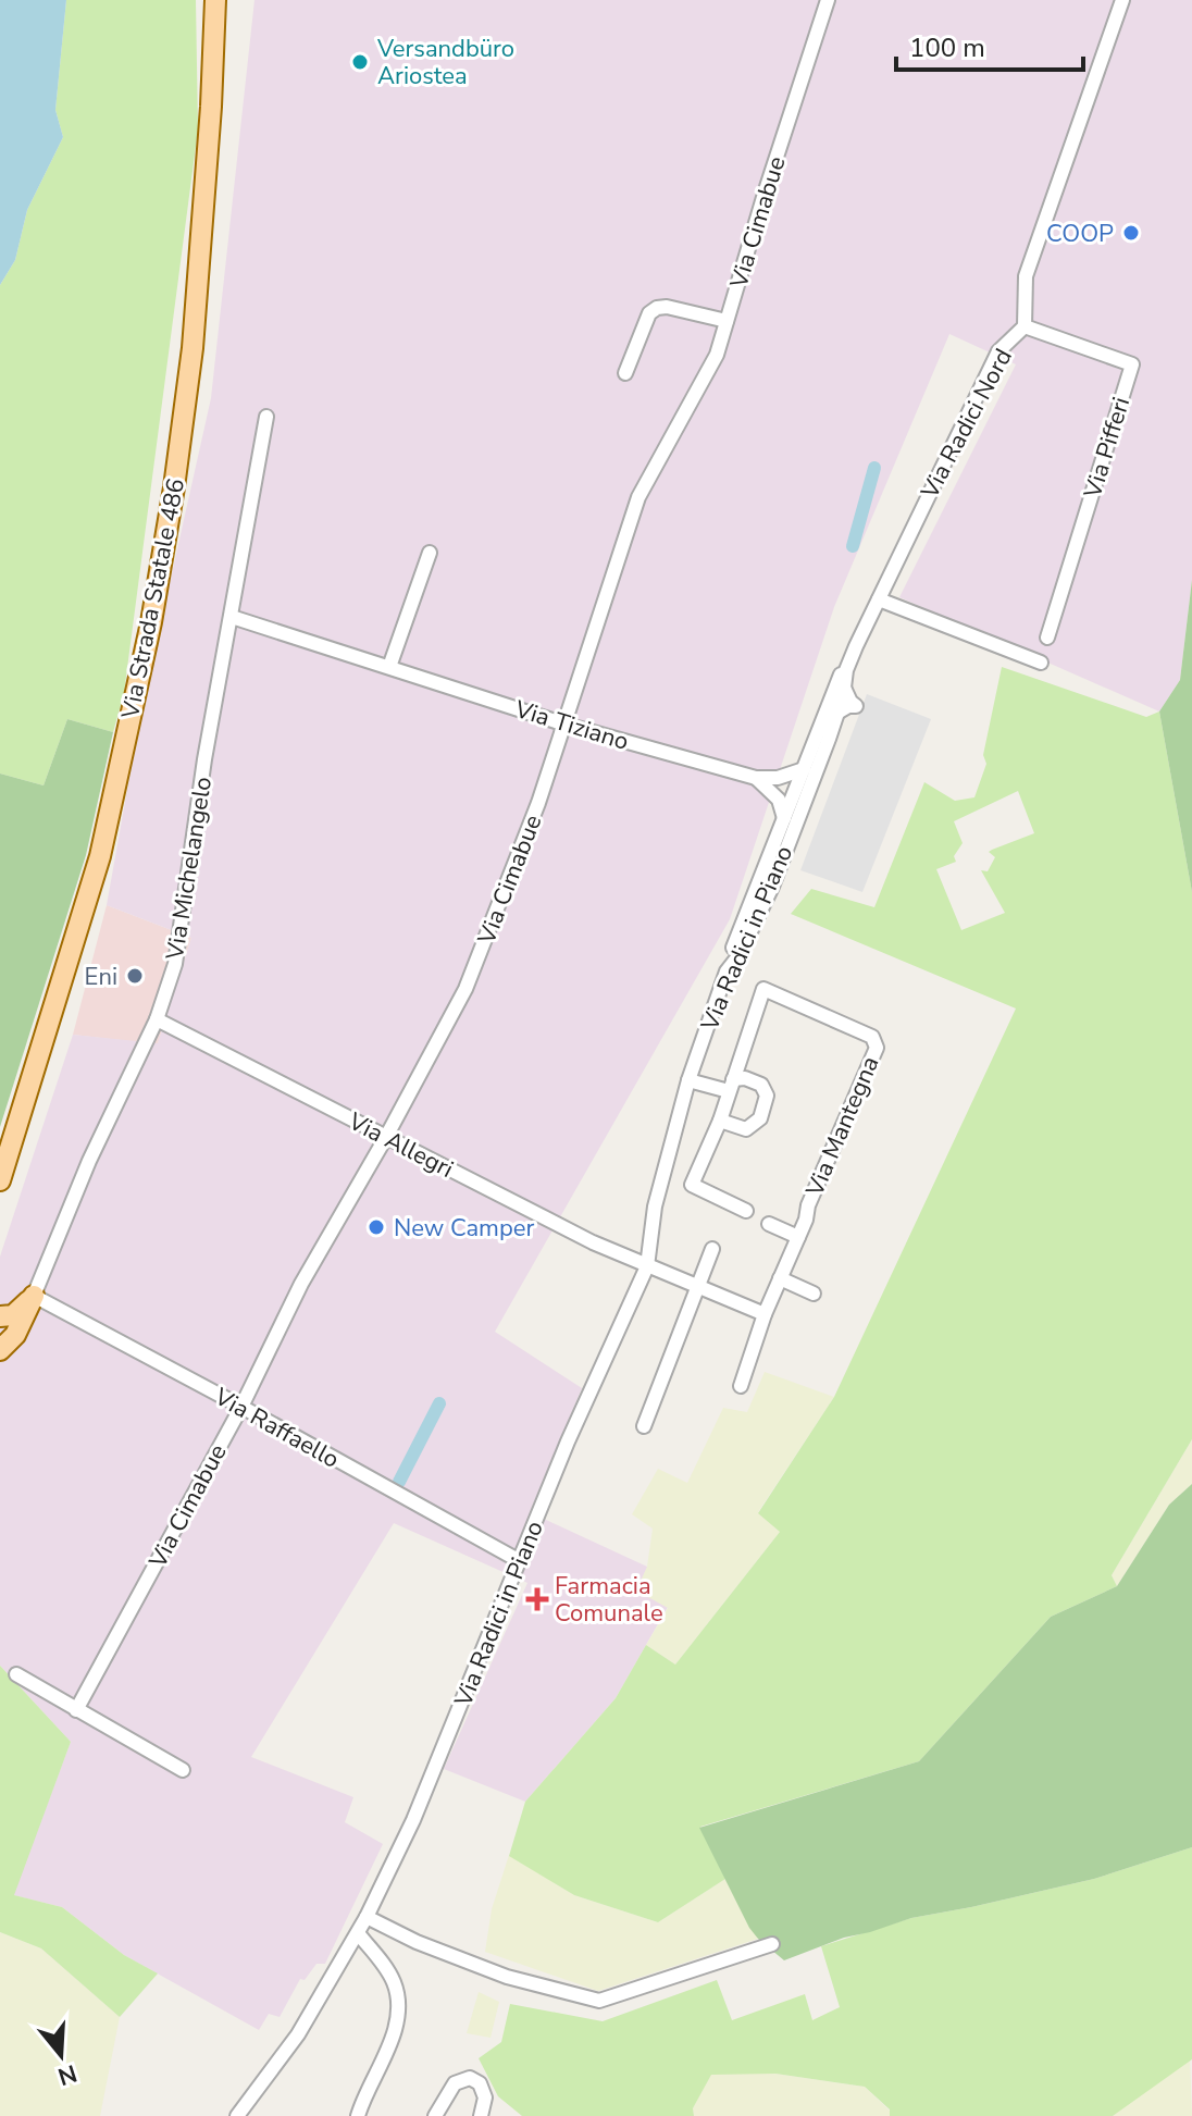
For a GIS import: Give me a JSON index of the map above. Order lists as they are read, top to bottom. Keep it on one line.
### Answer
{"streets":{"main road":["Via Strada Statale 486"],"street":["Via Cimabue","Via Radici Nord","Via Pifferi","Via Tiziano","Via Michelangelo","Via Radici in Piano","Via Mantegna","Via Allegri","Via Raffaello"]},"crossings":[["Via Cimabue","Via Tiziano"],["Via Cimabue","Via Allegri"],["Via Cimabue","Via Raffaello"],["Via Radici Nord","Via Pifferi"],["Via Radici Nord","Via Radici in Piano"],["Via Tiziano","Via Michelangelo"],["Via Michelangelo","Via Allegri"],["Via Michelangelo","Via Raffaello"],["Via Radici in Piano","Via Allegri"],["Via Radici in Piano","Via Raffaello"]],"places":{"other":["Versandbüro Ariostea","COOP","Eni","New Camper"],"health":["Farmacia Comunale"]},"scale_bar":"100 m","north":"bottom"}
